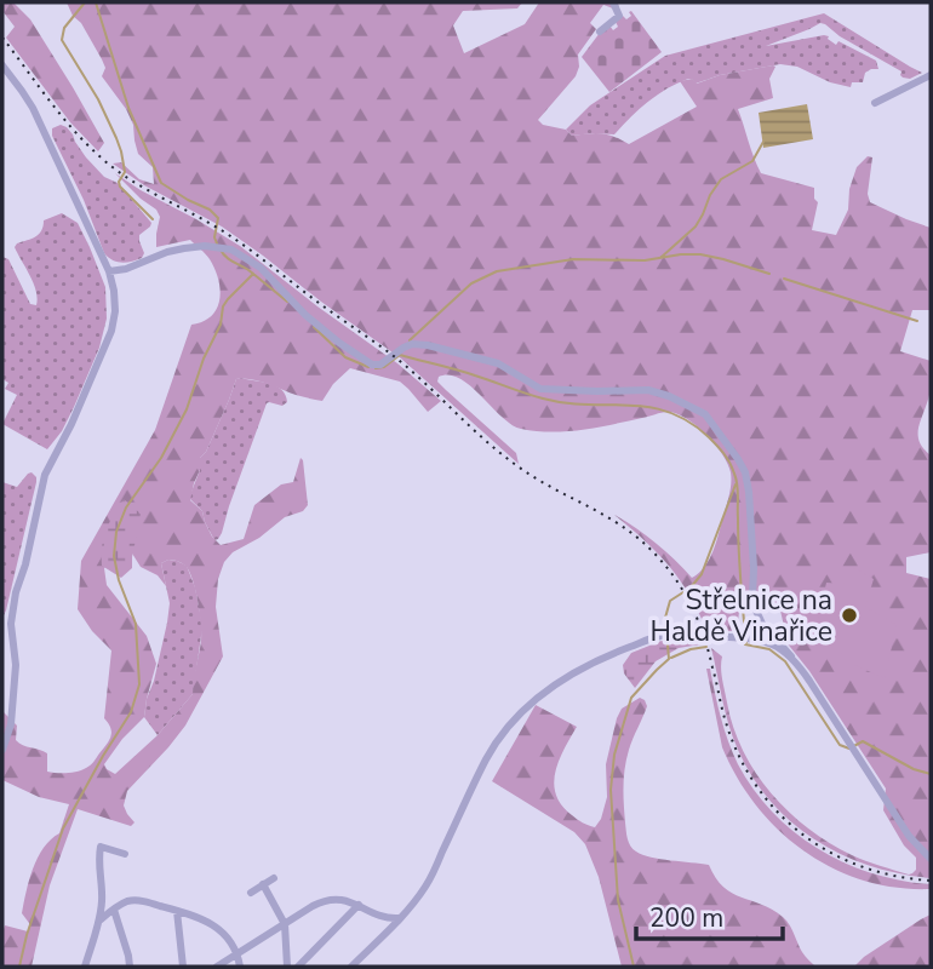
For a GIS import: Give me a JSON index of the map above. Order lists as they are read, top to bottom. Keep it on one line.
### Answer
{"places":["Střelnice na Haldě Vinařice"],"scale_bar":"200 m"}
